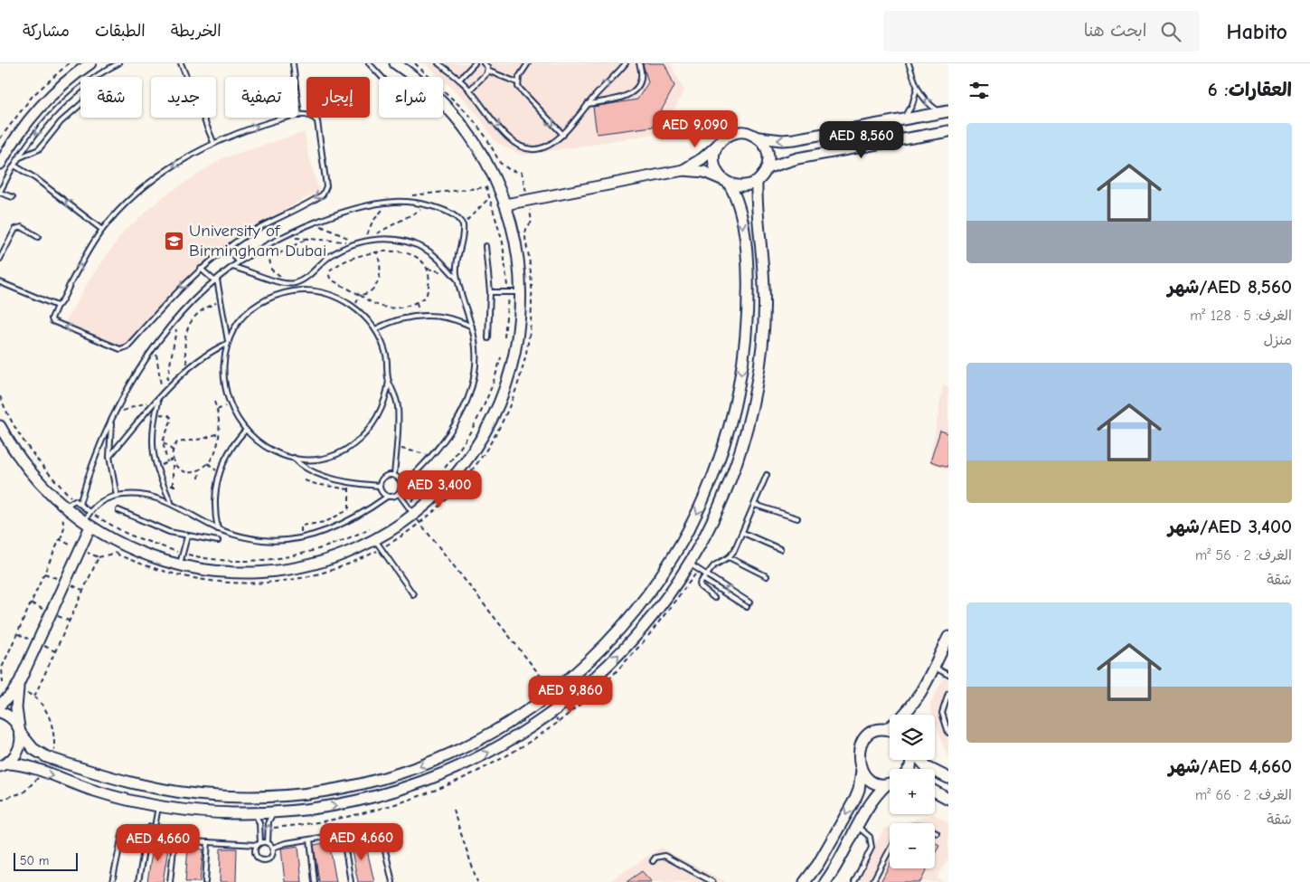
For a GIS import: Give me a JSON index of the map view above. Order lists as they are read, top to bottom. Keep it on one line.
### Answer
{"places":{"school or university":["University of Birmingham Dubai"]},"scale_bar":"50 m","page":{"header":"Habito","search":"ابحث هنا","nav":["الخريطة","الطبقات","مشاركة"],"heading":"العقارات: 6","chip":["شراء","إيجار","تصفية","جديد","شقة"],"price":["AED 9,090","AED 8,560","AED 3,400","AED 9,860","AED 4,660","AED 4,660"],"list":[{"name":"AED 8,560/شهر","note":"الغرف: 5 · 128 m² · منزل"},{"name":"AED 3,400/شهر","note":"الغرف: 2 · 56 m² · شقة"},{"name":"AED 4,660/شهر","note":"الغرف: 2 · 66 m² · شقة"}],"map_buttons":["+","−"],"scale":"50 m"}}
